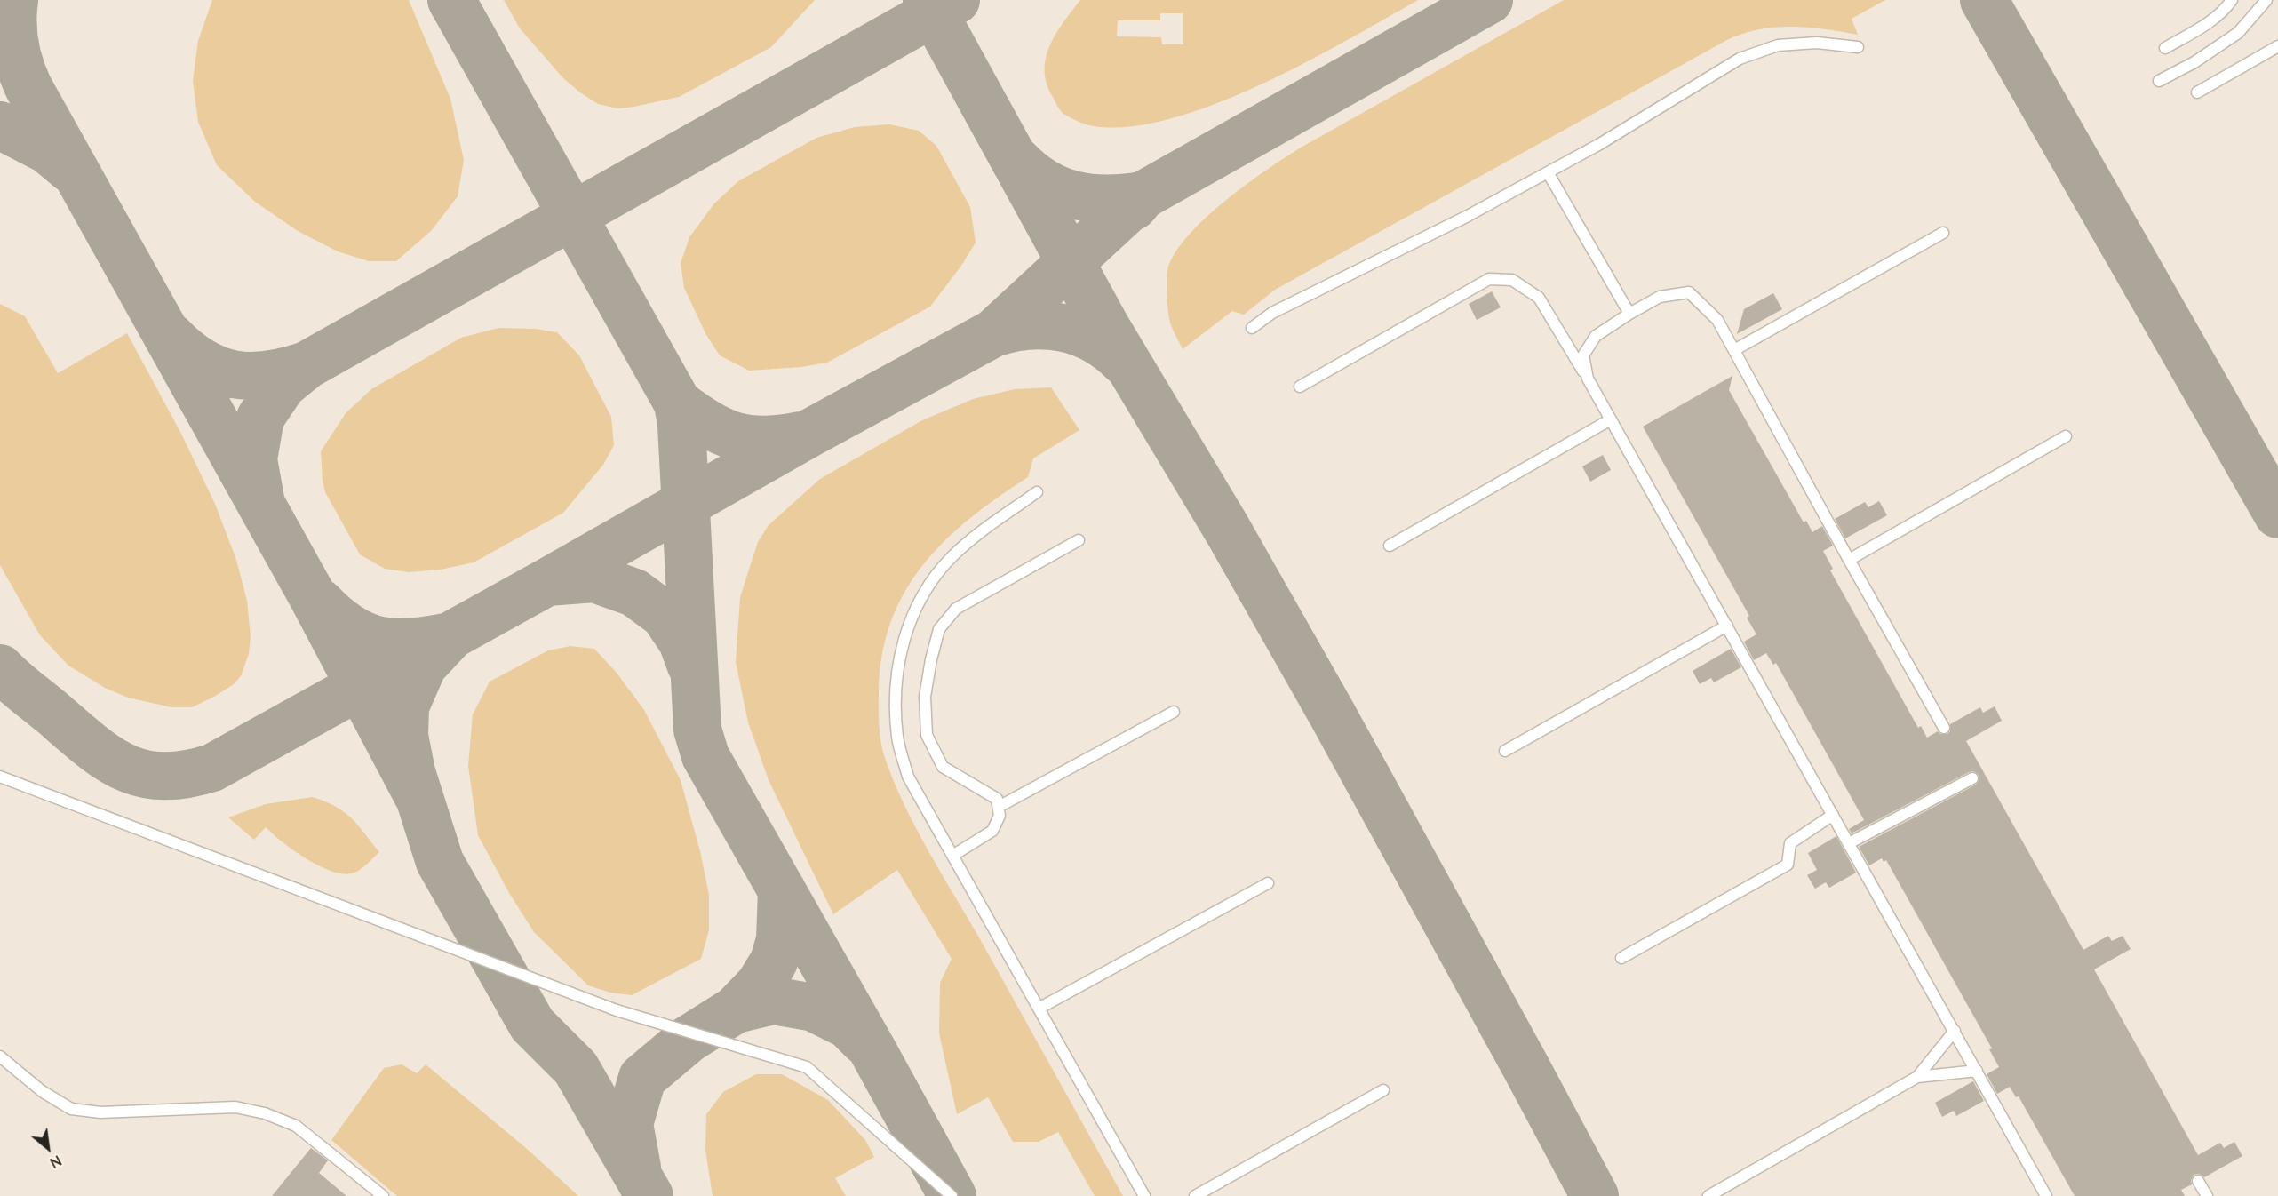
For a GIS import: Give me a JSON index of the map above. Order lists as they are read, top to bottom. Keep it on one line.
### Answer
{"north":"bottom right"}
